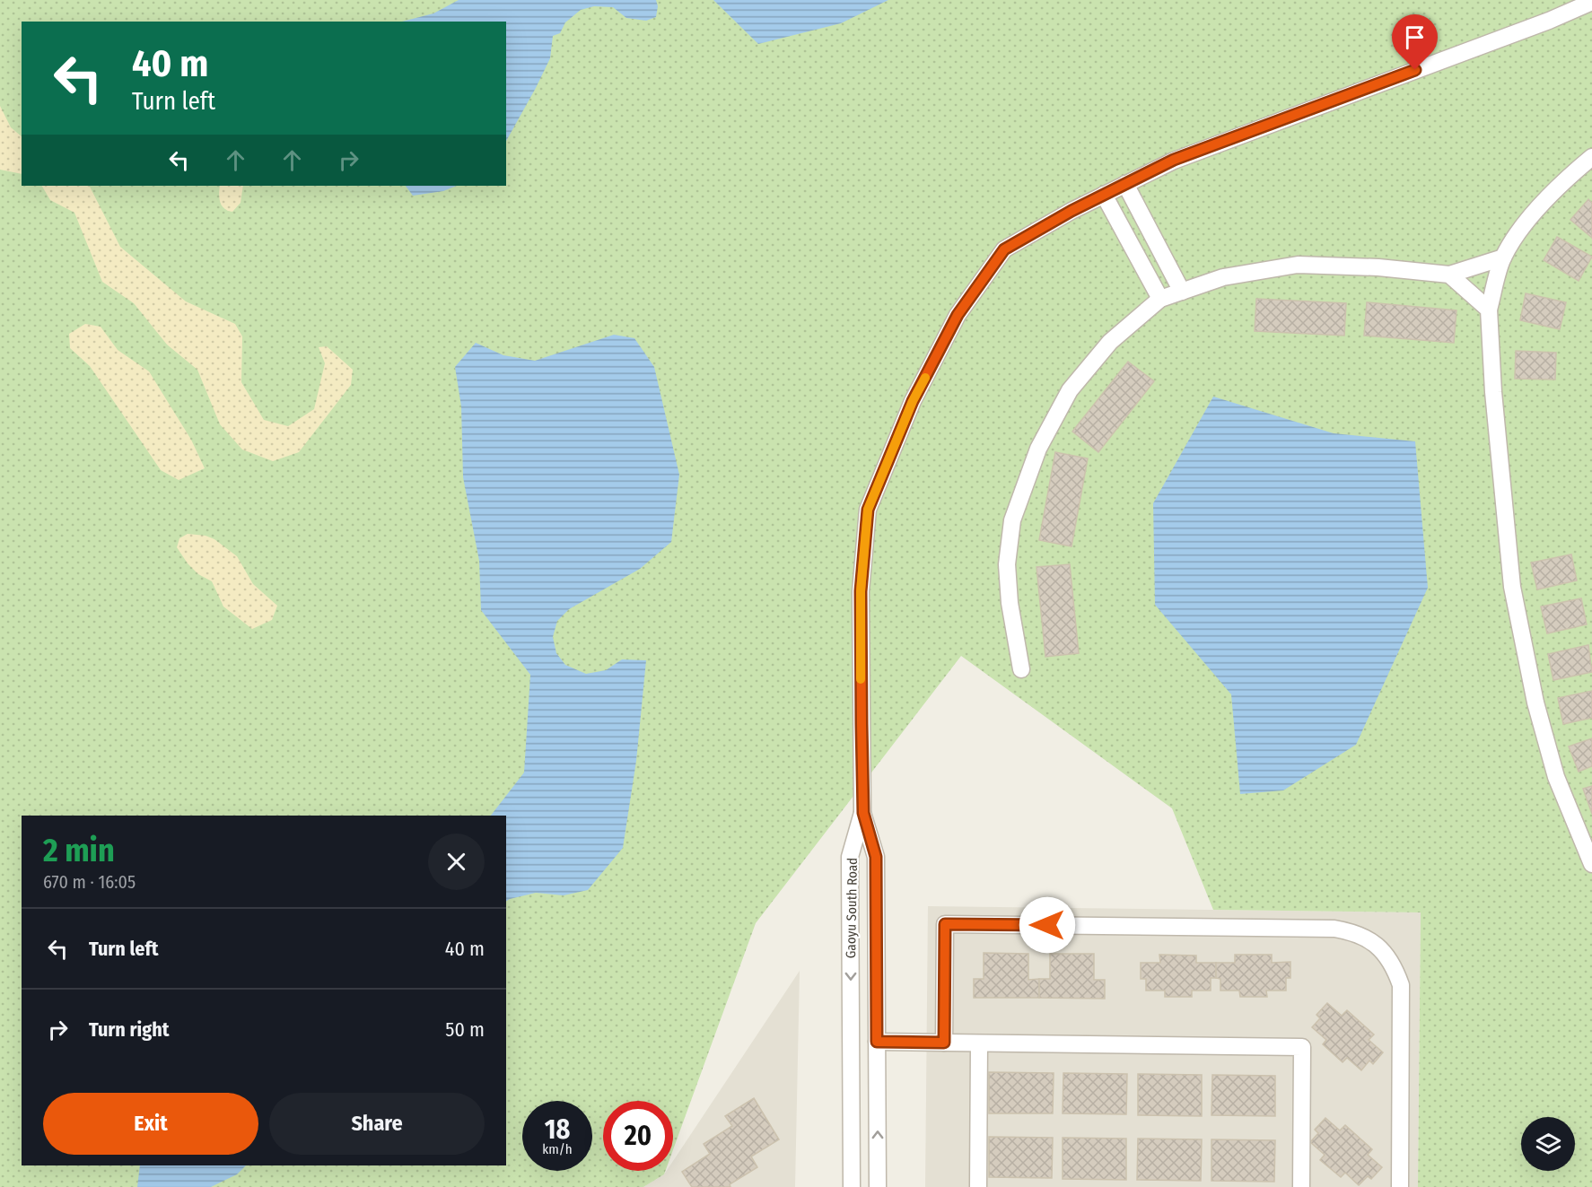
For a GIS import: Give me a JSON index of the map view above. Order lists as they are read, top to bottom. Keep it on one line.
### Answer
{"streets":{"street":["Gaoyu South Road"]},"page":{"turn":["40 m","Turn left"],"heading":["2 min","670 m · 16:05"],"list":[{"name":"Turn left","value":"40 m"},{"name":"Turn right","value":"50 m"}],"buttons":["Exit","Share"],"speed":"18 km/h","limit":"20"}}
